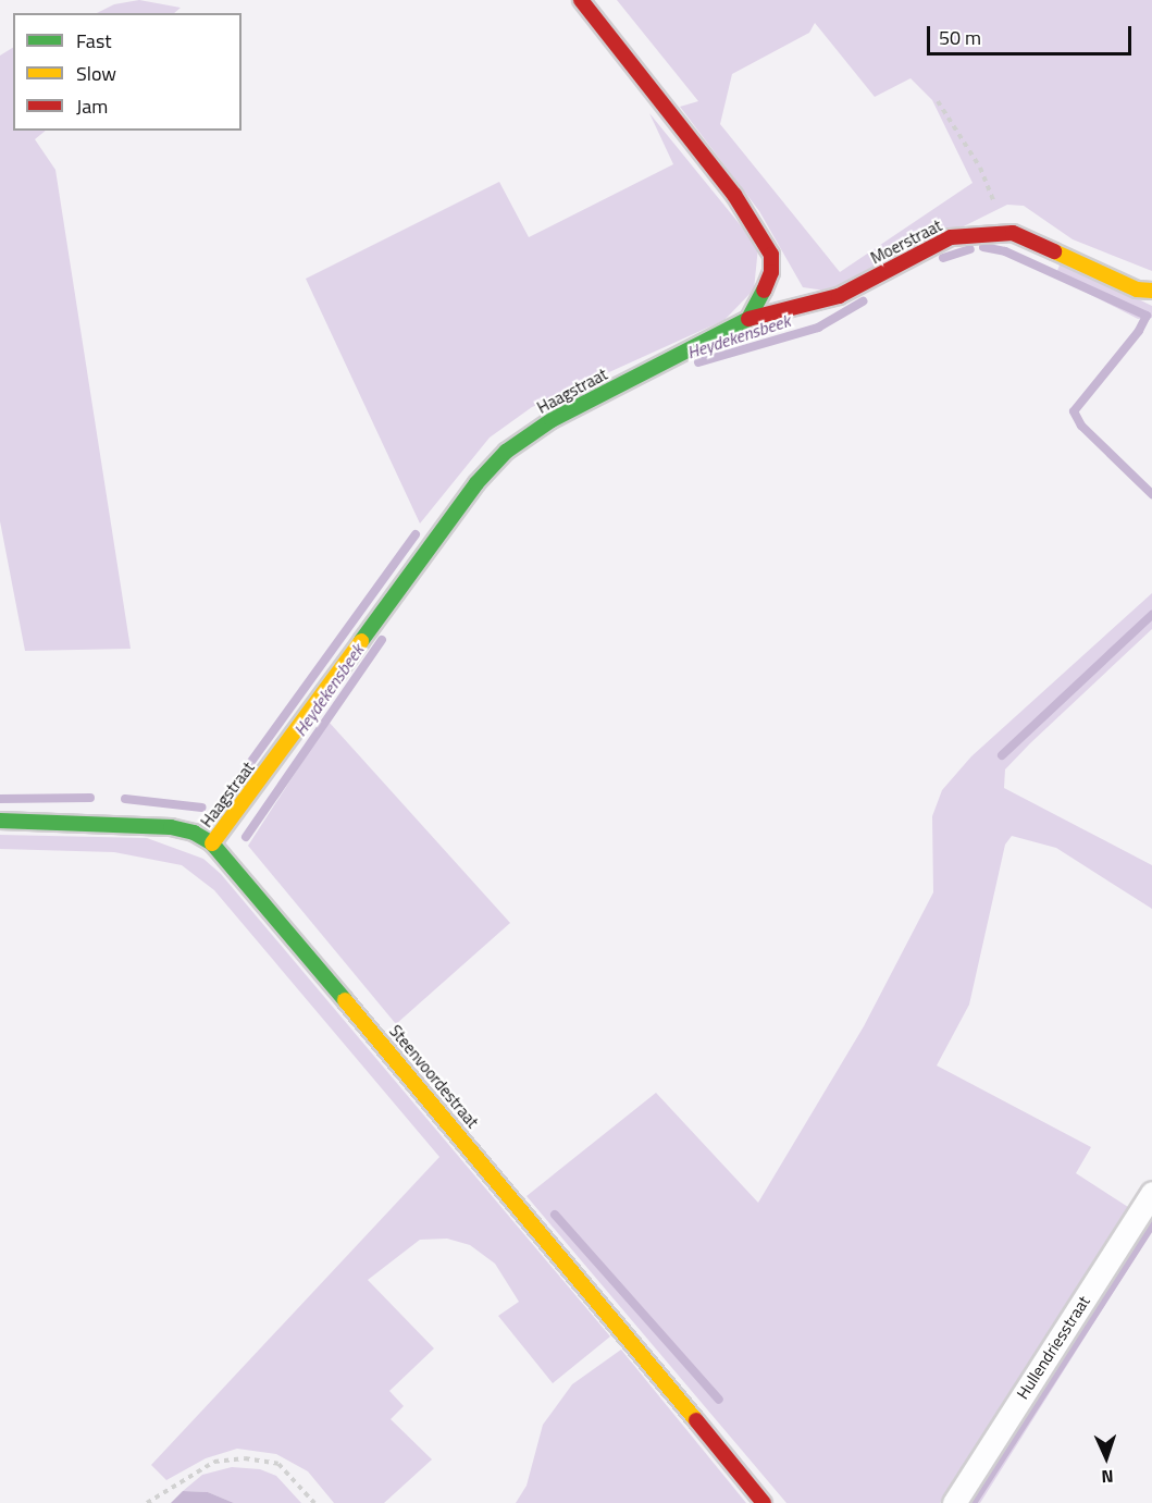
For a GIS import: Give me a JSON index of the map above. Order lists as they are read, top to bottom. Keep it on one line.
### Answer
{"streets":{"street":["Moerstraat","Haagstraat","Steenvoordestraat","Hullendriesstraat"]},"crossings":[["Moerstraat","Haagstraat"],["Haagstraat","Steenvoordestraat"]],"water":["Heydekensbeek"],"legend":["Fast","Slow","Jam"],"scale_bar":"50 m","north":"bottom"}
